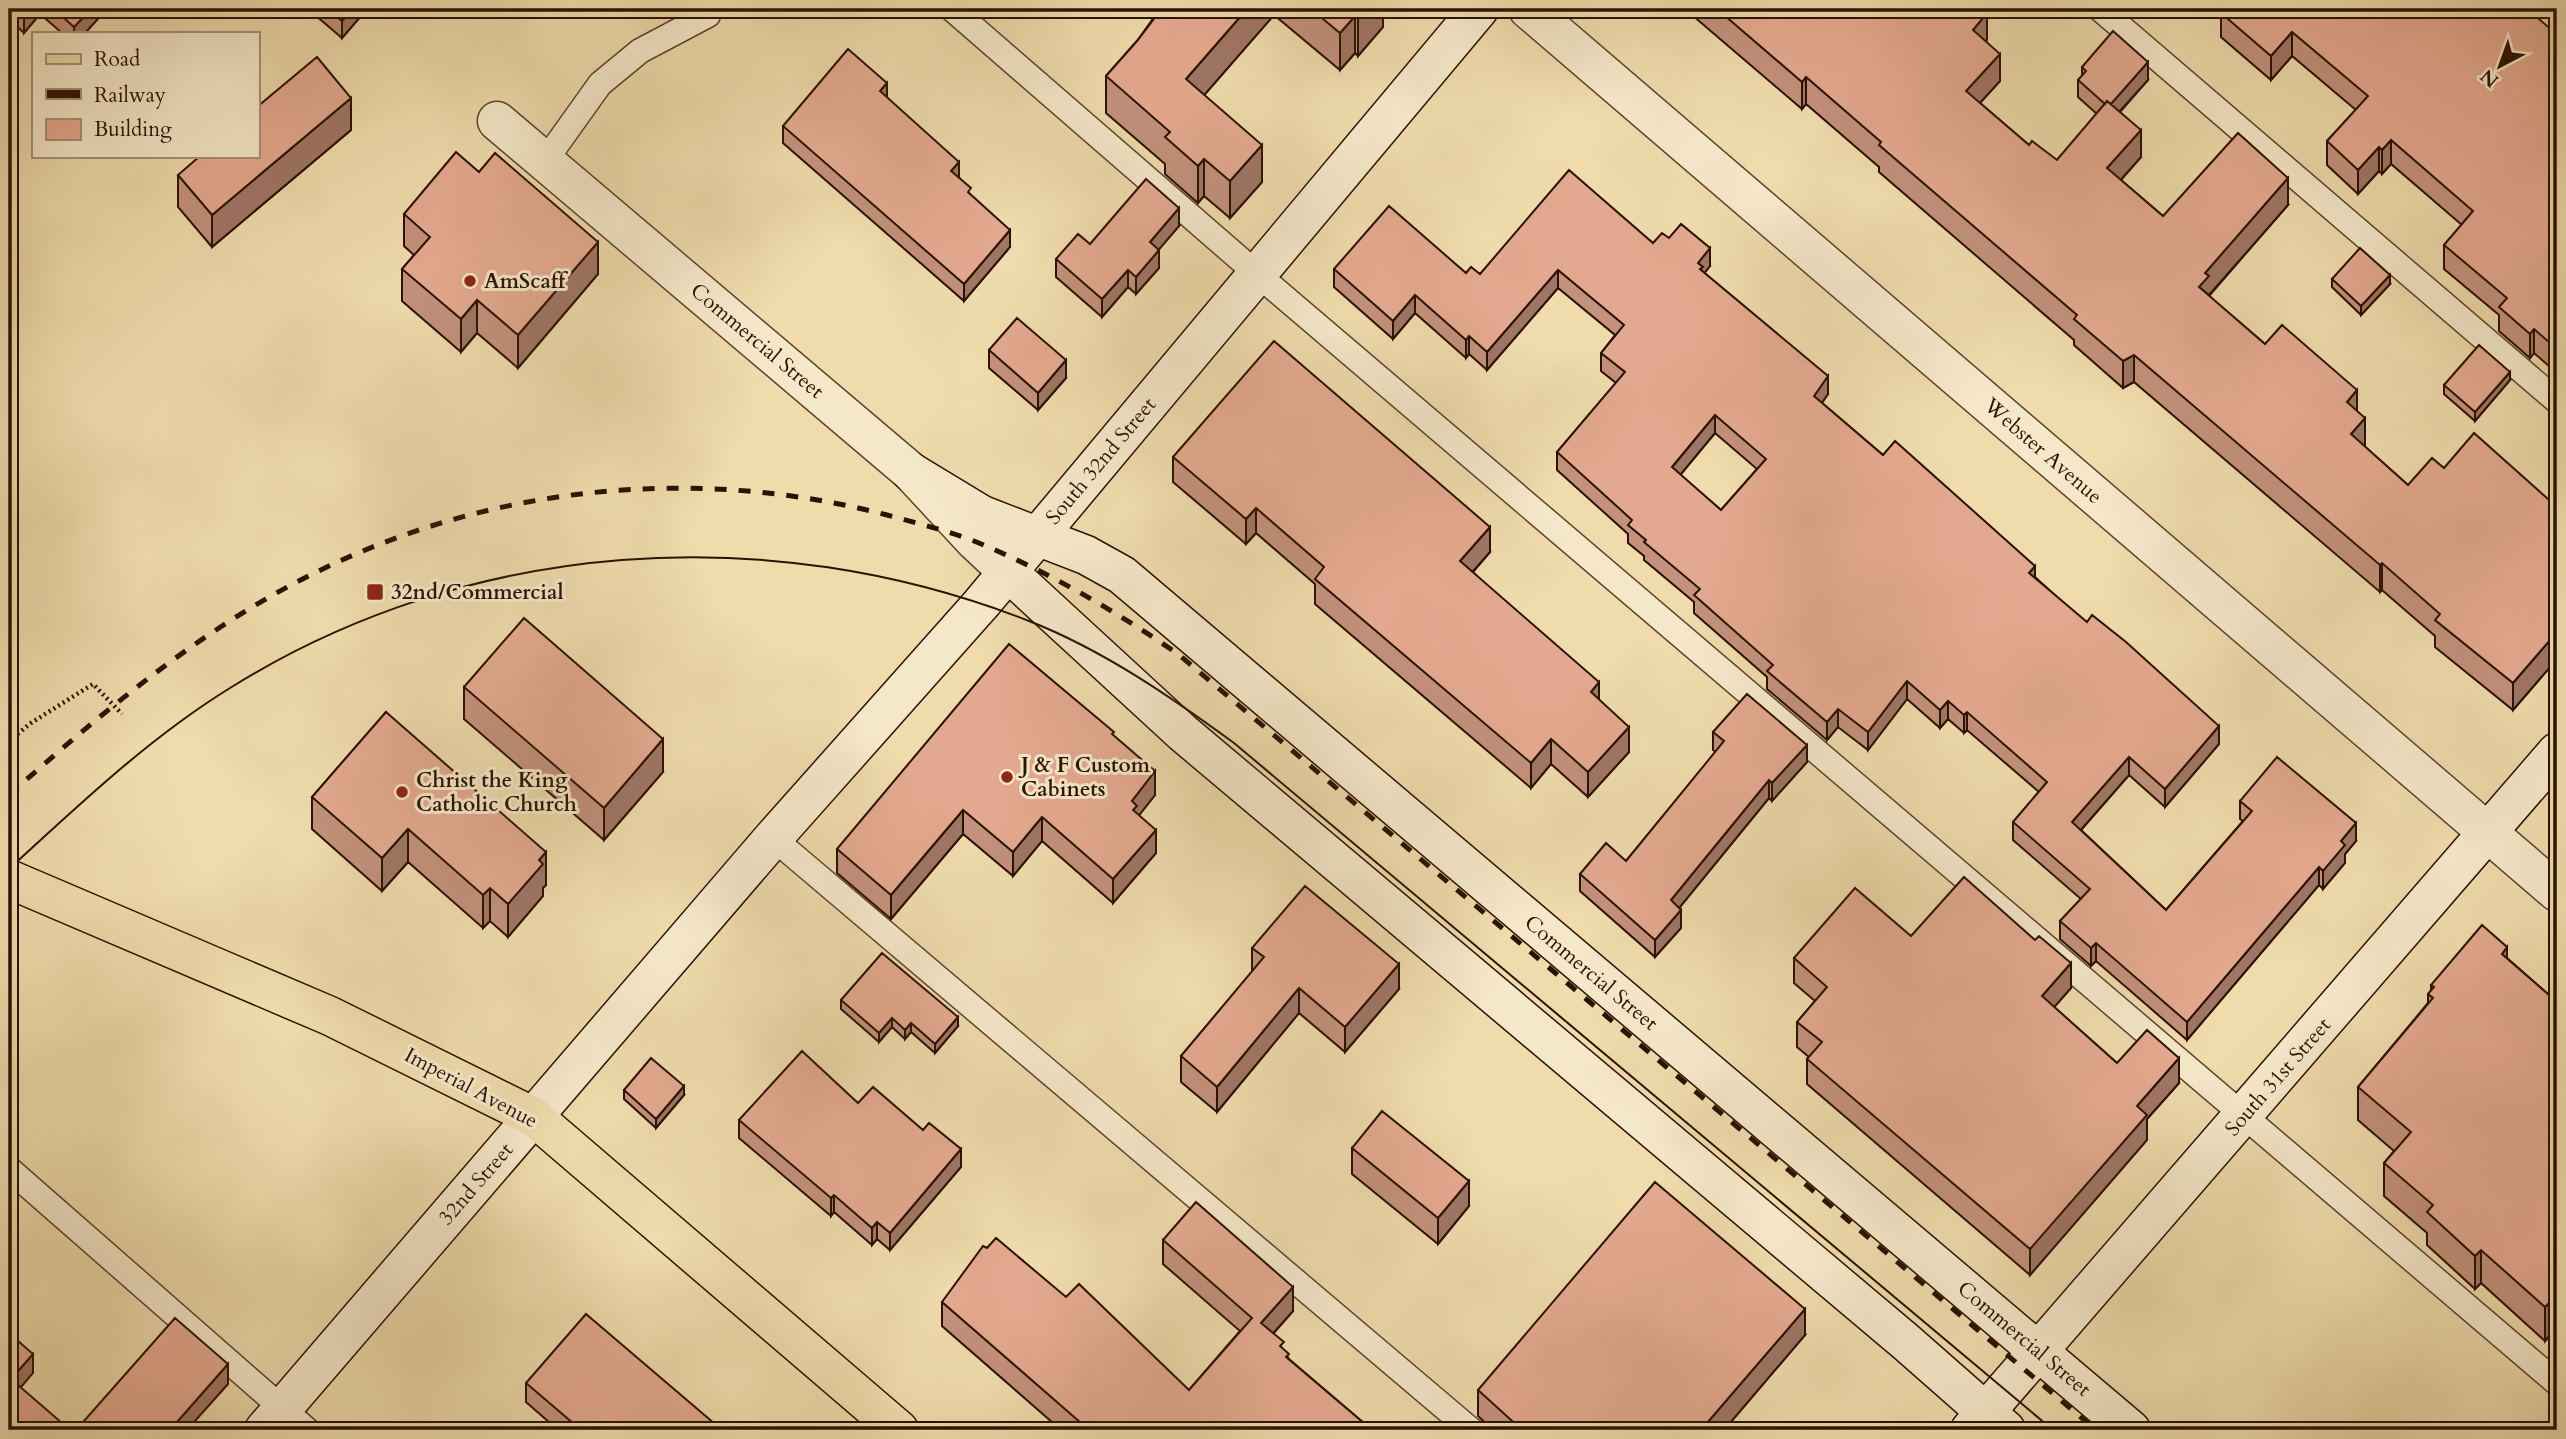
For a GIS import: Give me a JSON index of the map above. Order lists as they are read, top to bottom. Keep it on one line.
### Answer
{"streets":{"main road":["Commercial Street","Webster Avenue","South 32nd Street","South 31st Street","Imperial Avenue","32nd Street"]},"crossings":[["Commercial Street","South 32nd Street"],["Commercial Street","South 31st Street"],["Webster Avenue","South 31st Street"],["South 32nd Street","32nd Street"],["Imperial Avenue","32nd Street"]],"places":{"other":["AmScaff","J & F Custom Cabinets","Christ the King Catholic Church"],"transit":["32nd/Commercial"]},"legend":["Road","Railway","Building"],"north":"bottom left"}
